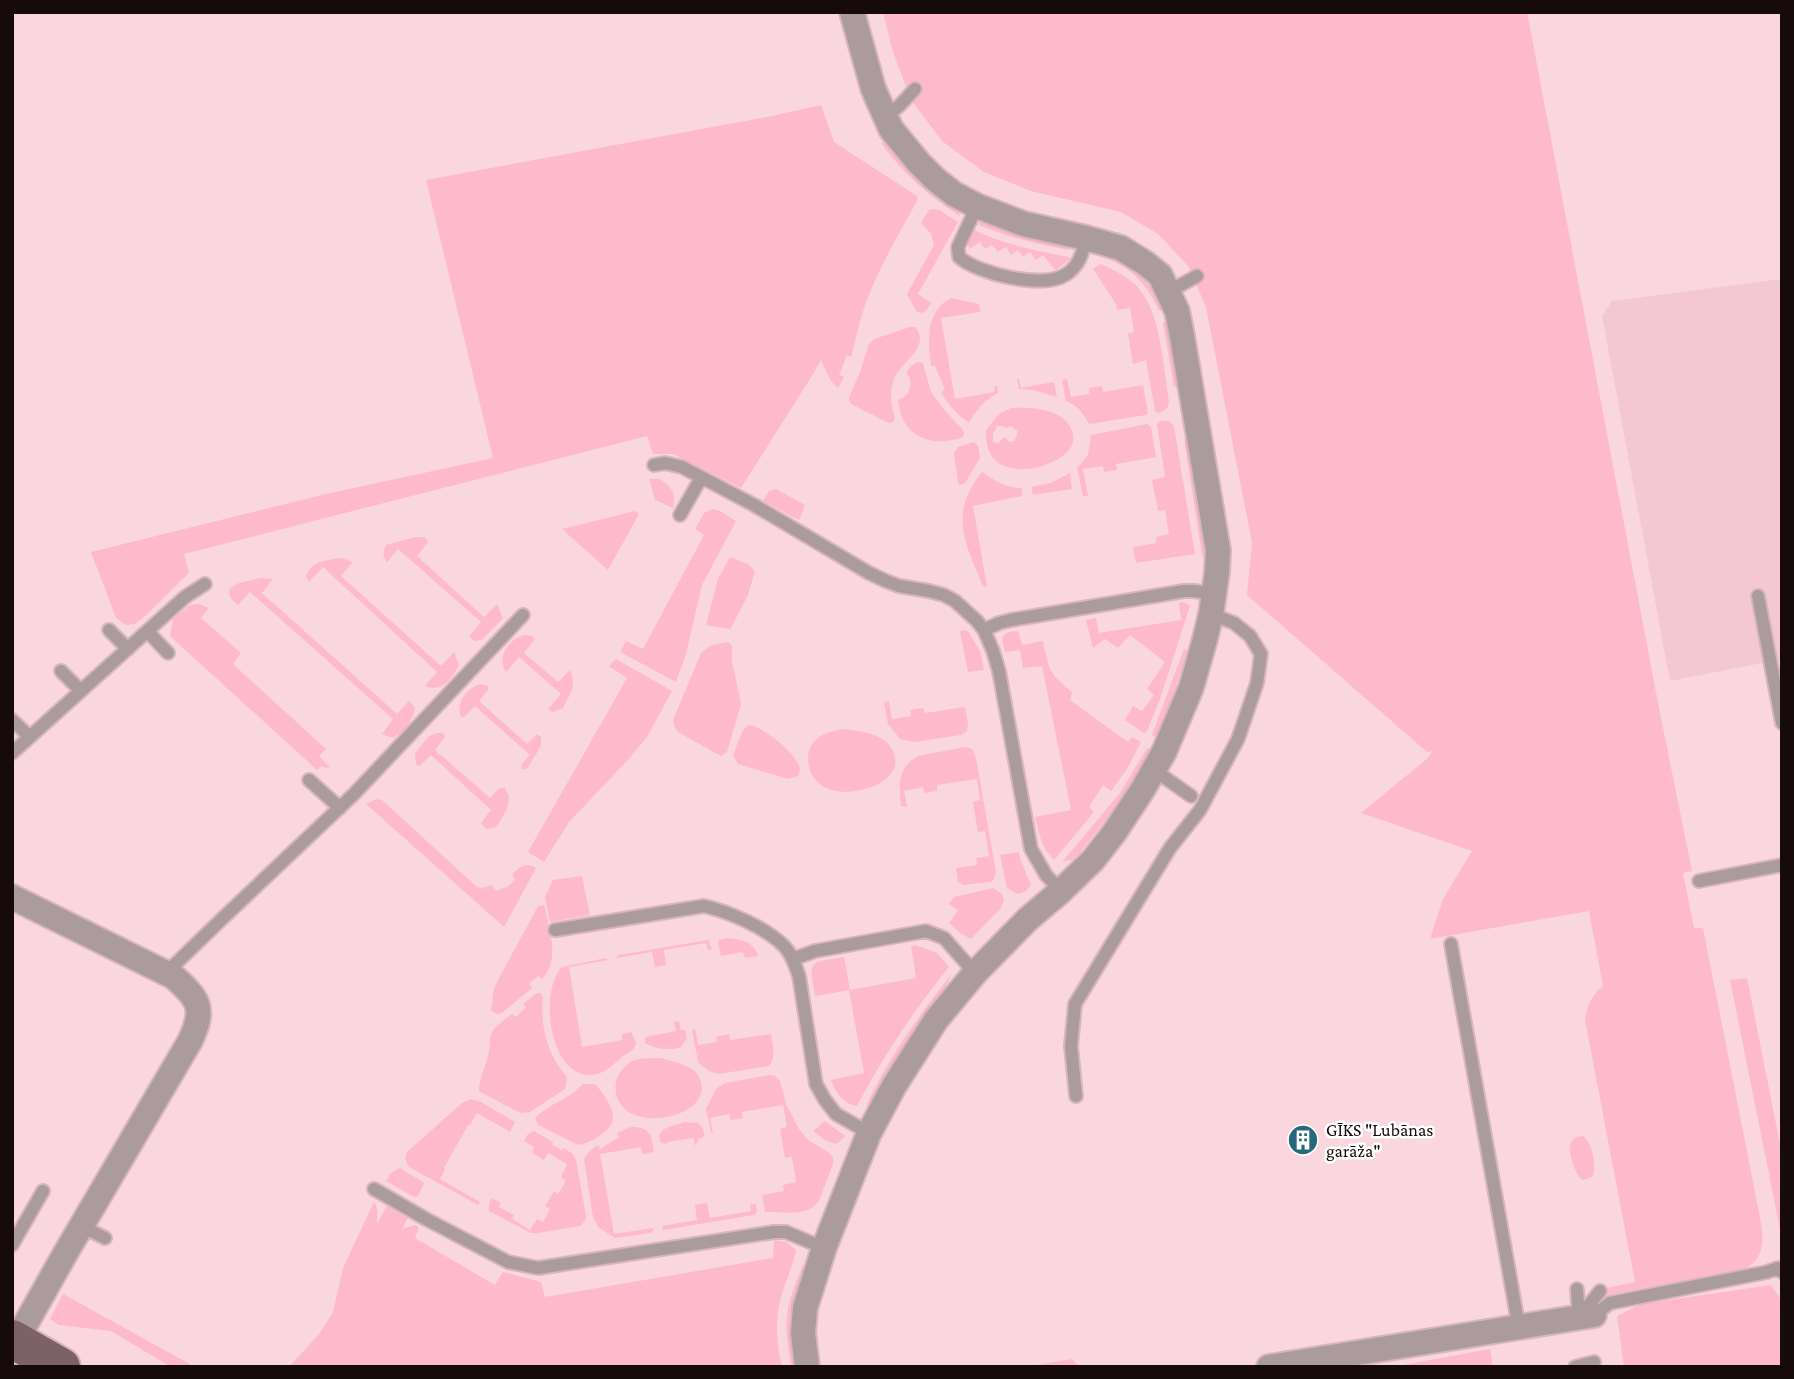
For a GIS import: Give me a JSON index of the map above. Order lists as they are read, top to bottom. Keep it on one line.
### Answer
{"places":{"building":["GĪKS \"Lubānas garāža\""]}}
